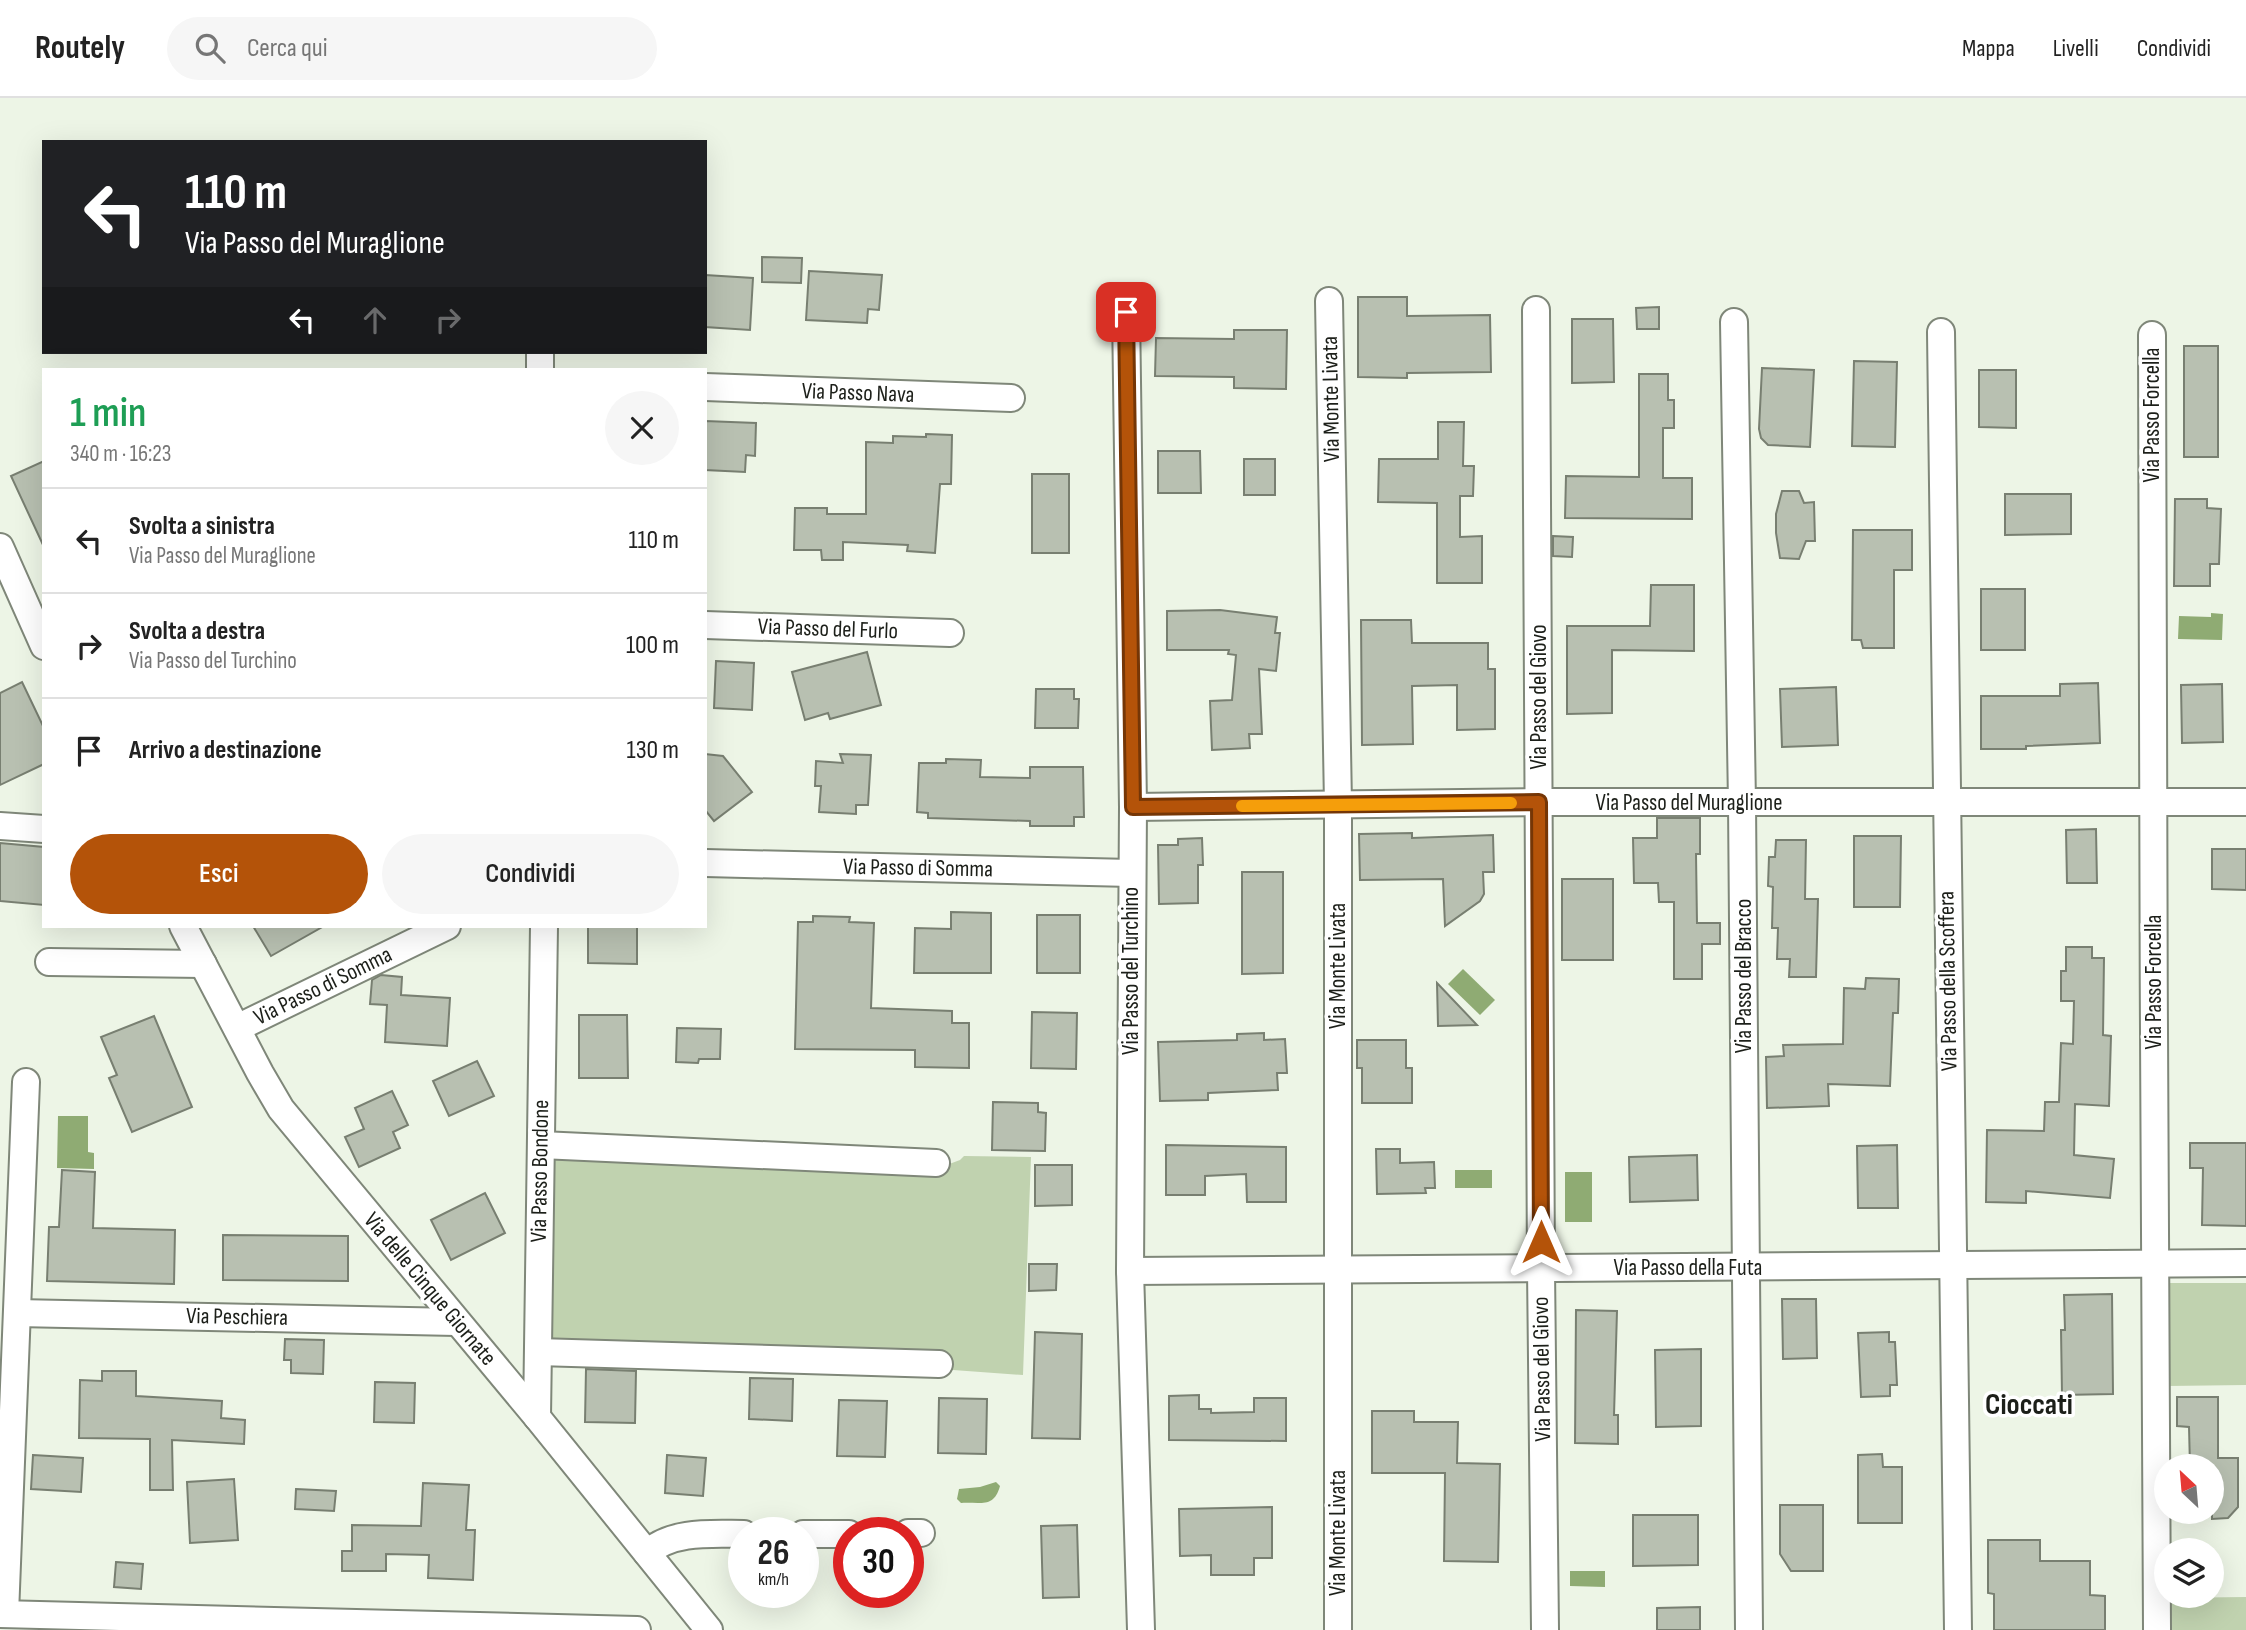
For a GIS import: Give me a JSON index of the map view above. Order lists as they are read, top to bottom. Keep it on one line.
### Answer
{"streets":{"street":["Via Passo Nava","Via Monte Livata","Via Passo Forcella","Via Passo del Furlo","Via Passo del Giovo","Via Passo del Muraglione","Via Passo di Somma","Via Passo del Turchino","Via Passo del Bracco","Via Passo della Scoffera","Via Passo Bondone","Via Passo della Futa","Via delle Cinque Giornate","Via Peschiera"]},"crossings":[["Via Monte Livata","Via Passo del Muraglione"],["Via Monte Livata","Via Passo della Futa"],["Via Passo Forcella","Via Passo del Muraglione"],["Via Passo Forcella","Via Passo della Futa"],["Via Passo del Giovo","Via Passo del Muraglione"],["Via Passo del Giovo","Via Passo della Futa"],["Via Passo del Muraglione","Via Passo del Turchino"],["Via Passo del Muraglione","Via Passo del Bracco"],["Via Passo del Muraglione","Via Passo della Scoffera"],["Via Passo di Somma","Via Passo del Turchino"],["Via Passo di Somma","Via delle Cinque Giornate"],["Via Passo del Turchino","Via Passo della Futa"],["Via Passo del Bracco","Via Passo della Futa"],["Via Passo della Scoffera","Via Passo della Futa"],["Via Passo Bondone","Via delle Cinque Giornate"],["Via delle Cinque Giornate","Via Peschiera"]],"districts":["Cioccati"],"north":"top left","page":{"header":"Routely","search":"Cerca qui","nav":["Mappa","Livelli","Condividi"],"turn":["110 m","Via Passo del Muraglione"],"heading":["1 min","340 m · 16:23"],"list":[{"name":"Svolta a sinistra","note":"Via Passo del Muraglione","value":"110 m"},{"name":"Svolta a destra","note":"Via Passo del Turchino","value":"100 m"},{"name":"Arrivo a destinazione","value":"130 m"}],"buttons":["Esci","Condividi"],"speed":"26 km/h","limit":"30"}}
